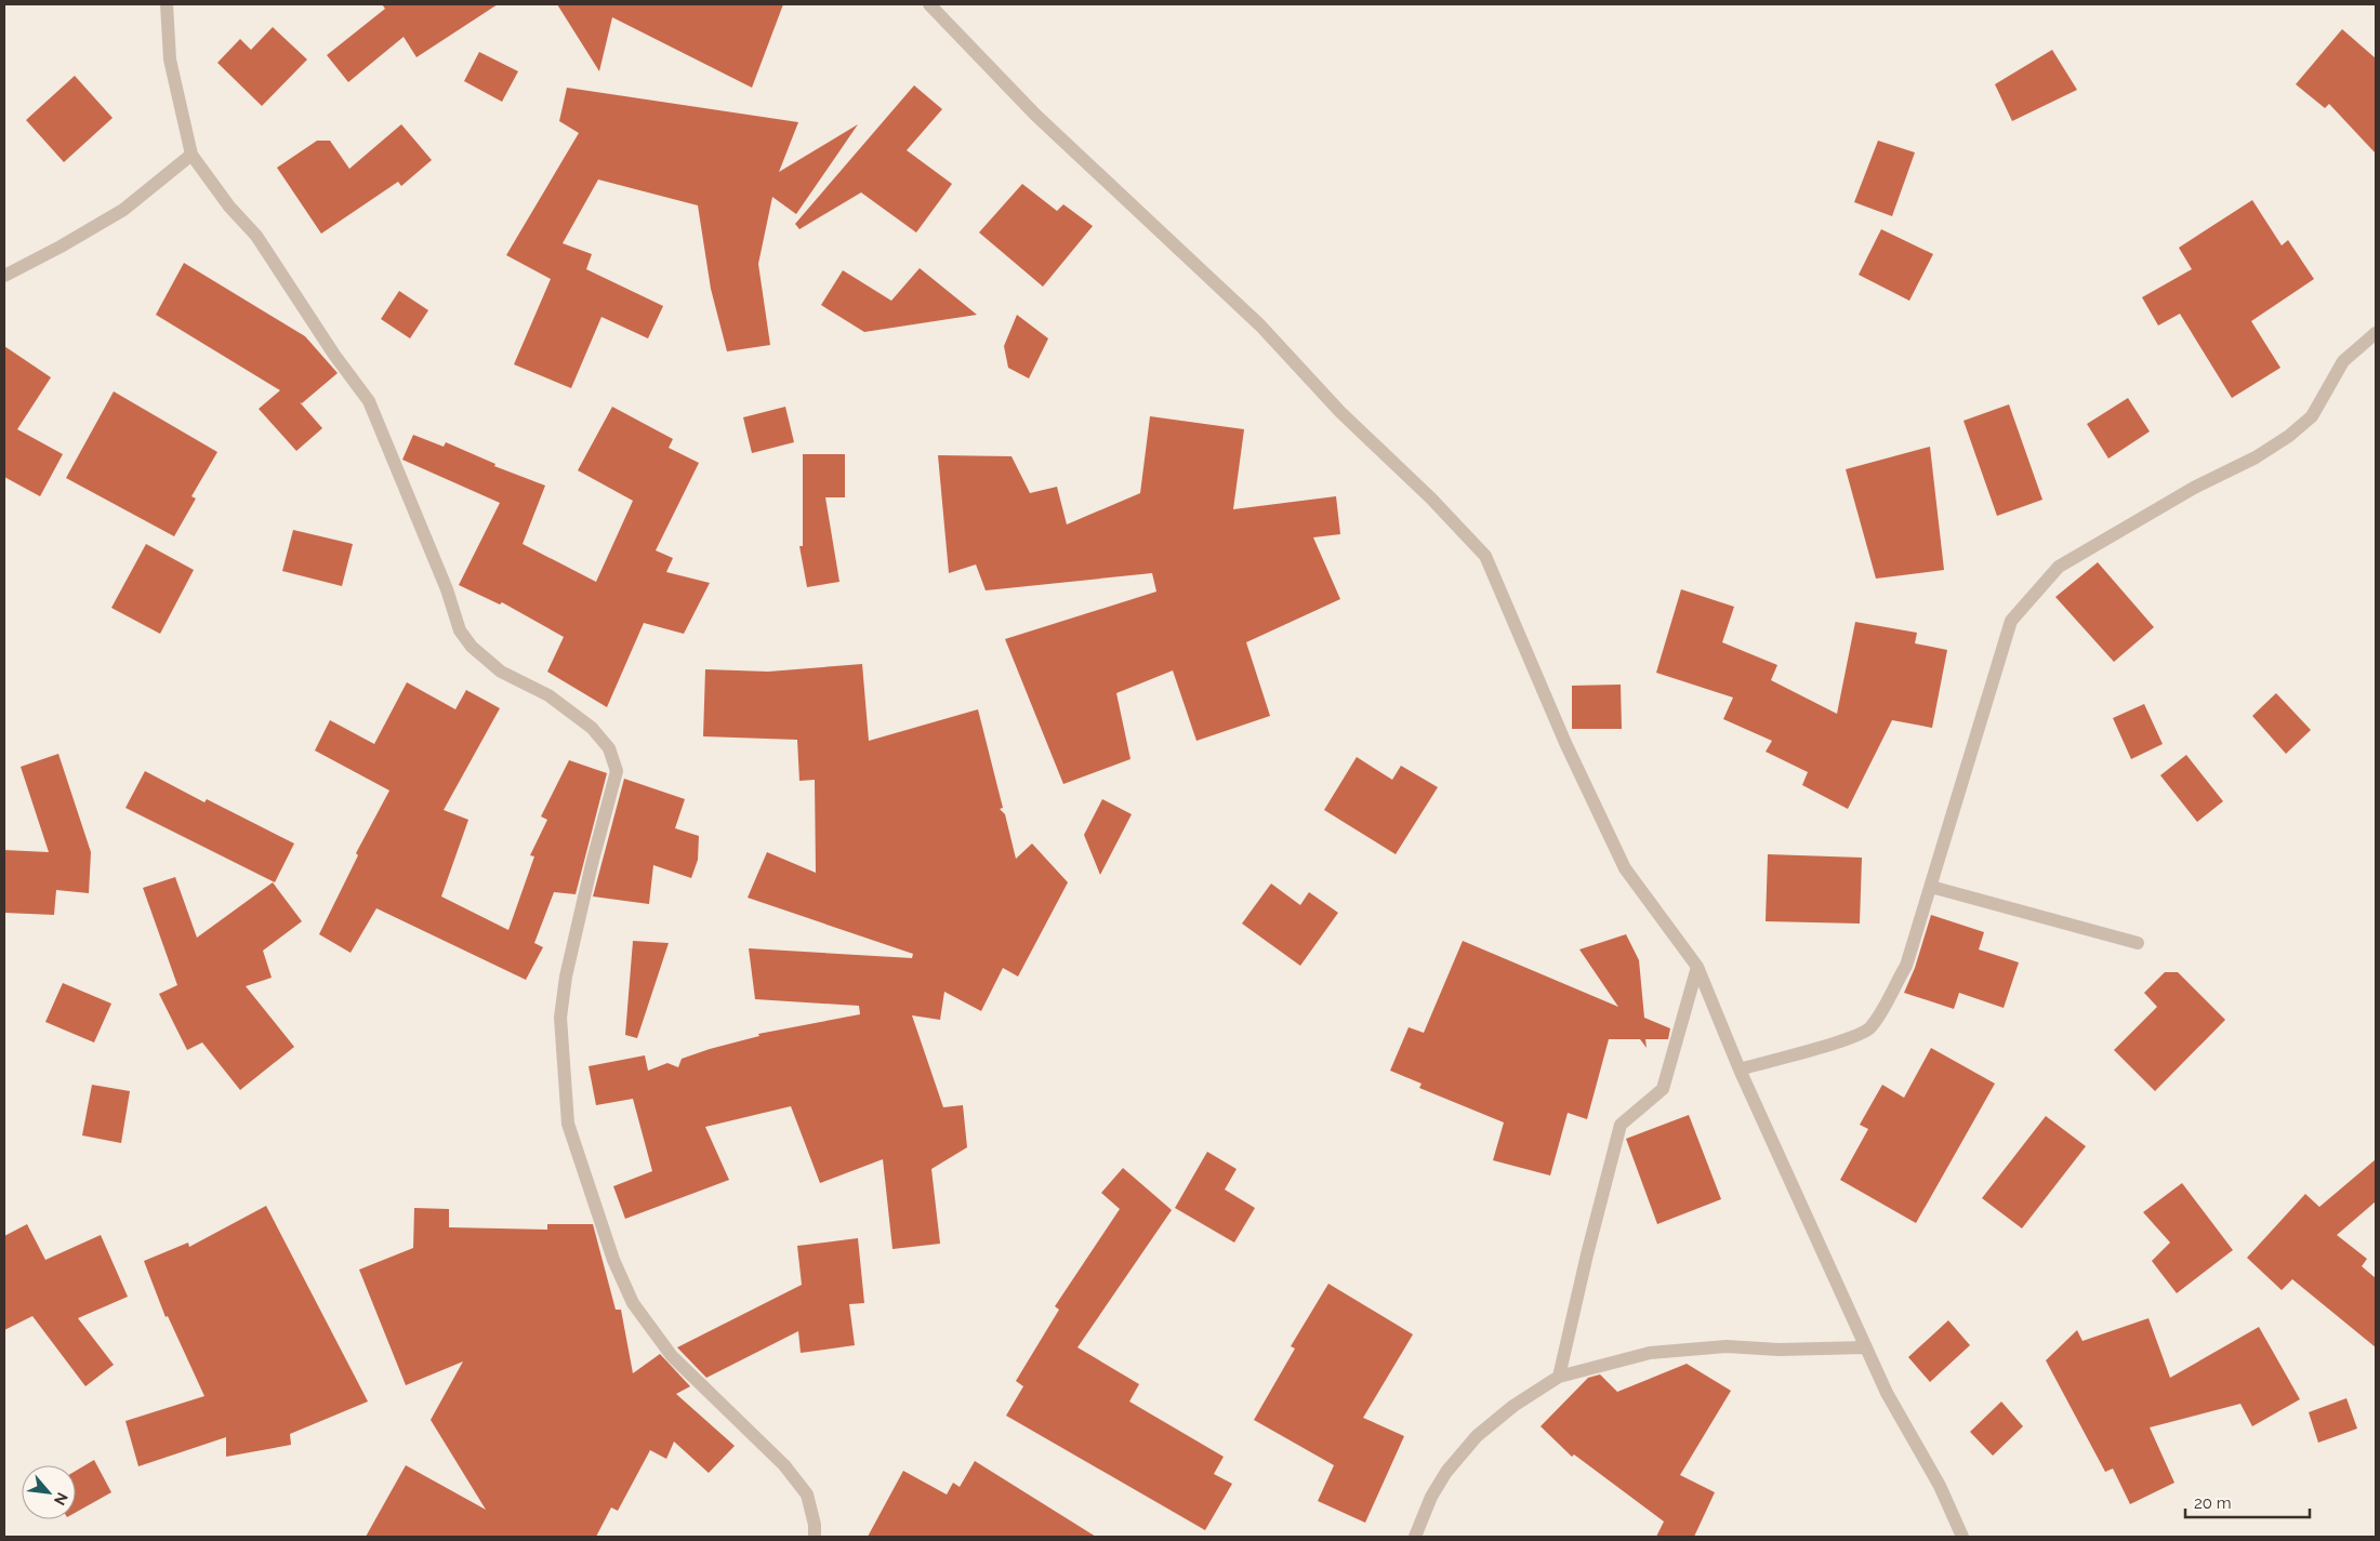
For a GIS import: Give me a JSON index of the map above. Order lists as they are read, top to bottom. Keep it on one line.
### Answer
{"scale_bar":"20 m","north":"bottom right"}
